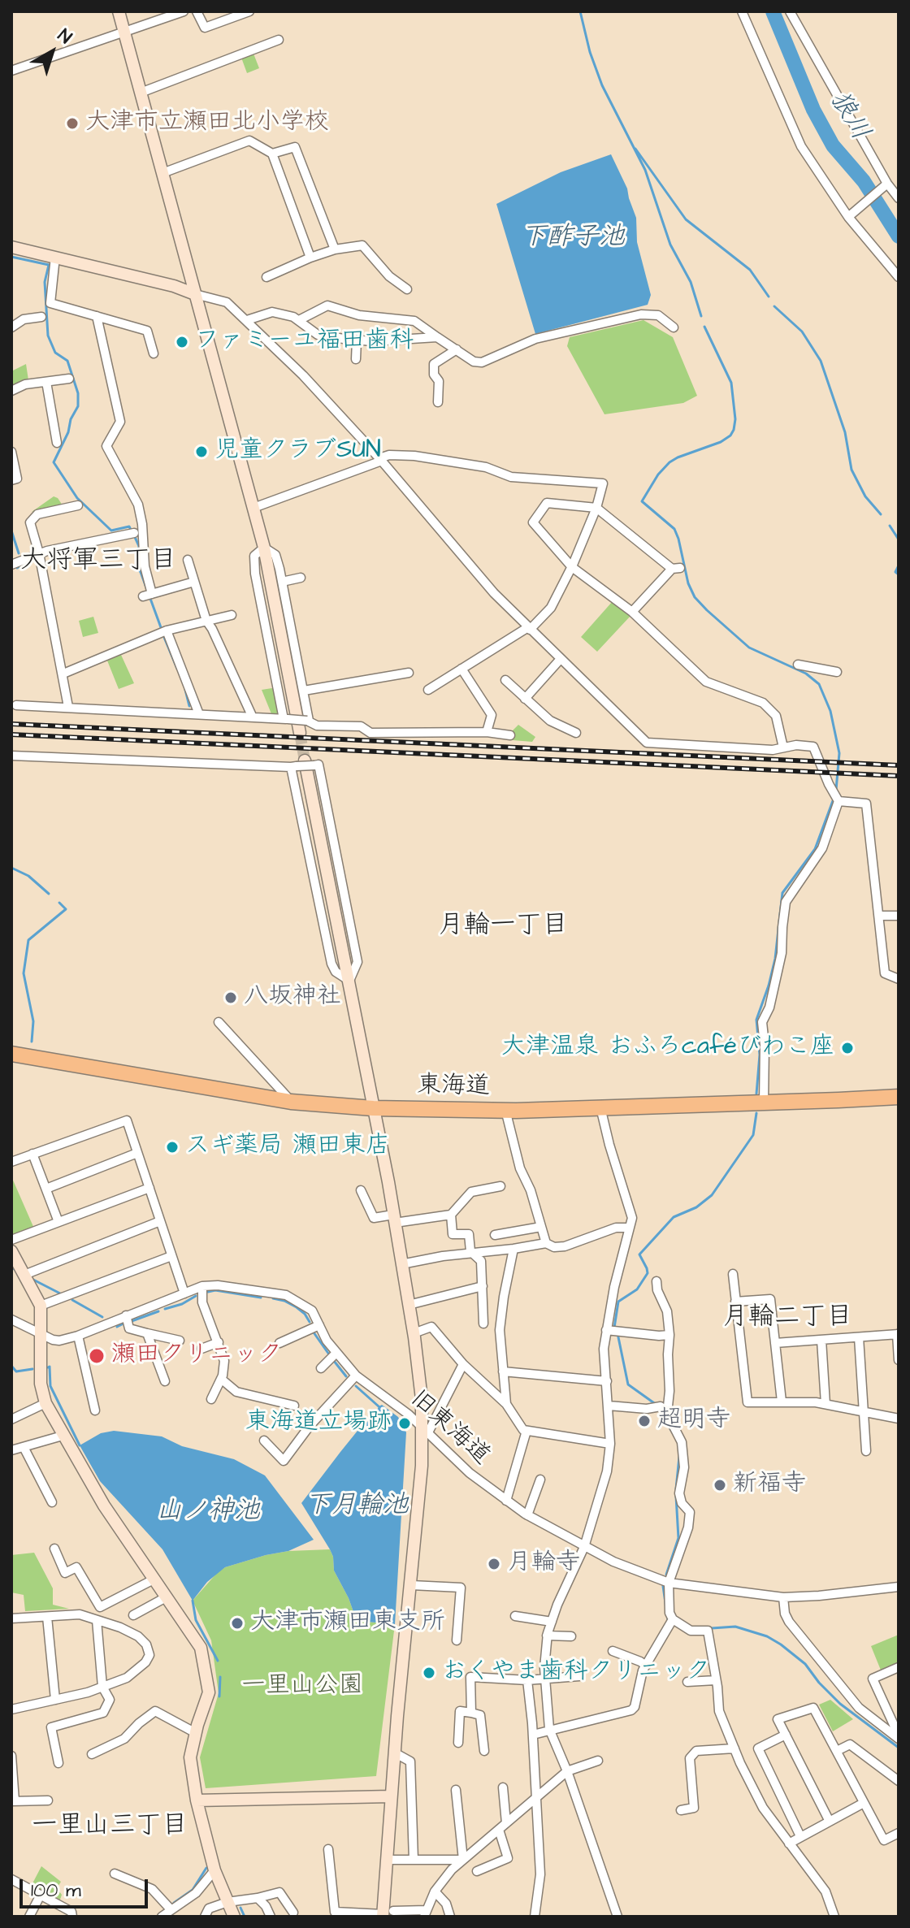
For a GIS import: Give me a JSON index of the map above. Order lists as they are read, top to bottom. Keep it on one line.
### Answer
{"streets":{"highway":["東海道"],"street":["旧東海道"]},"districts":["大将軍三丁目","月輪一丁目","月輪二丁目","一里山三丁目"],"water":["狼川","下酢子池","下月輪池","山ノ神池"],"parks":["一里山公園"],"places":["大津市立瀬田北小学校","ファミーユ福田歯科","児童クラブSUN","八坂神社","大津温泉 おふろcaféびわこ座","スギ薬局 瀬田東店","瀬田クリニック","超明寺","東海道立場跡","新福寺","月輪寺","大津市瀬田東支所","おくやま歯科クリニック"],"scale_bar":"100 m","north":"top right"}
